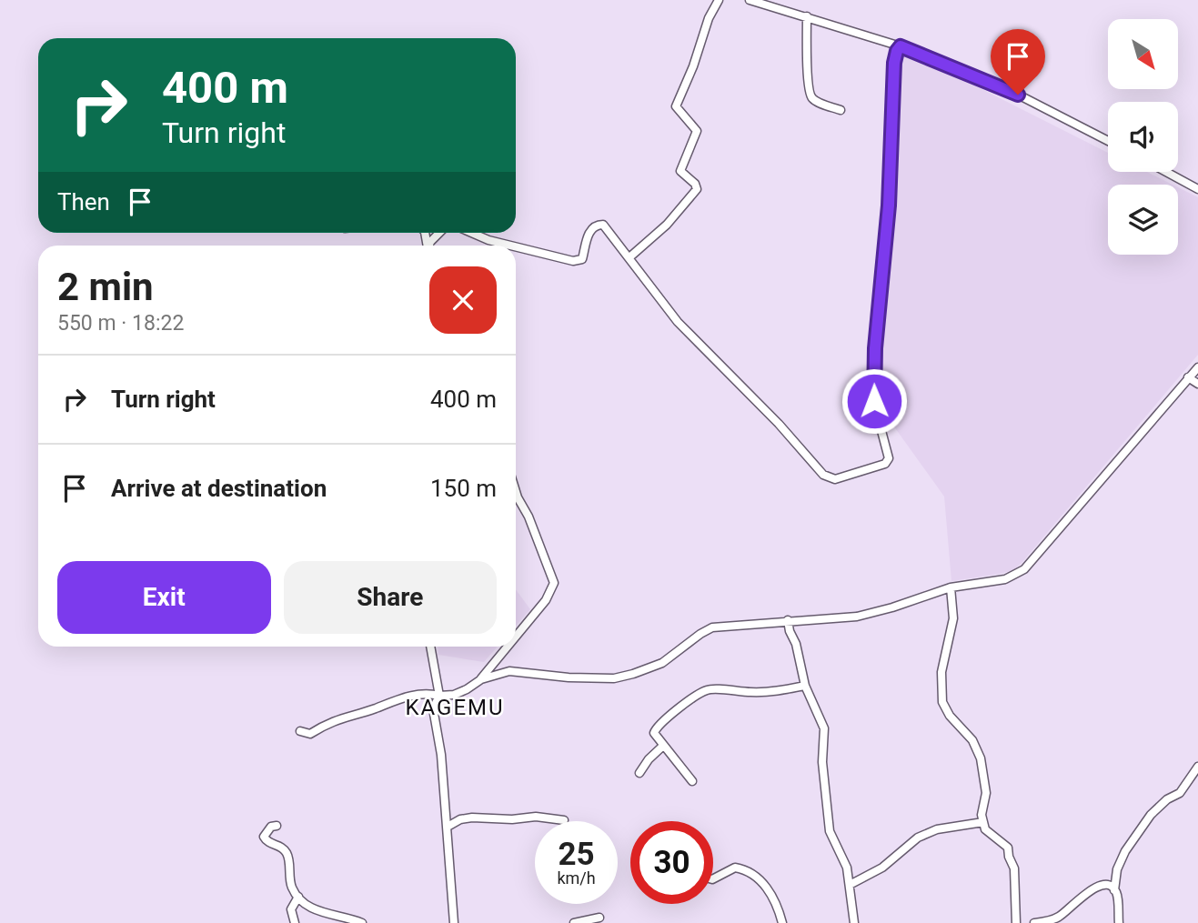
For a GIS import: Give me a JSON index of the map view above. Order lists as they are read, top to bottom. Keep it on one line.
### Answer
{"districts":["KAGEMU"],"north":"bottom right","page":{"turn":["400 m","Turn right"],"then":"Then","heading":["2 min","550 m · 18:22"],"list":[{"name":"Turn right","value":"400 m"},{"name":"Arrive at destination","value":"150 m"}],"buttons":["Exit","Share"],"speed":"25 km/h","limit":"30"}}
